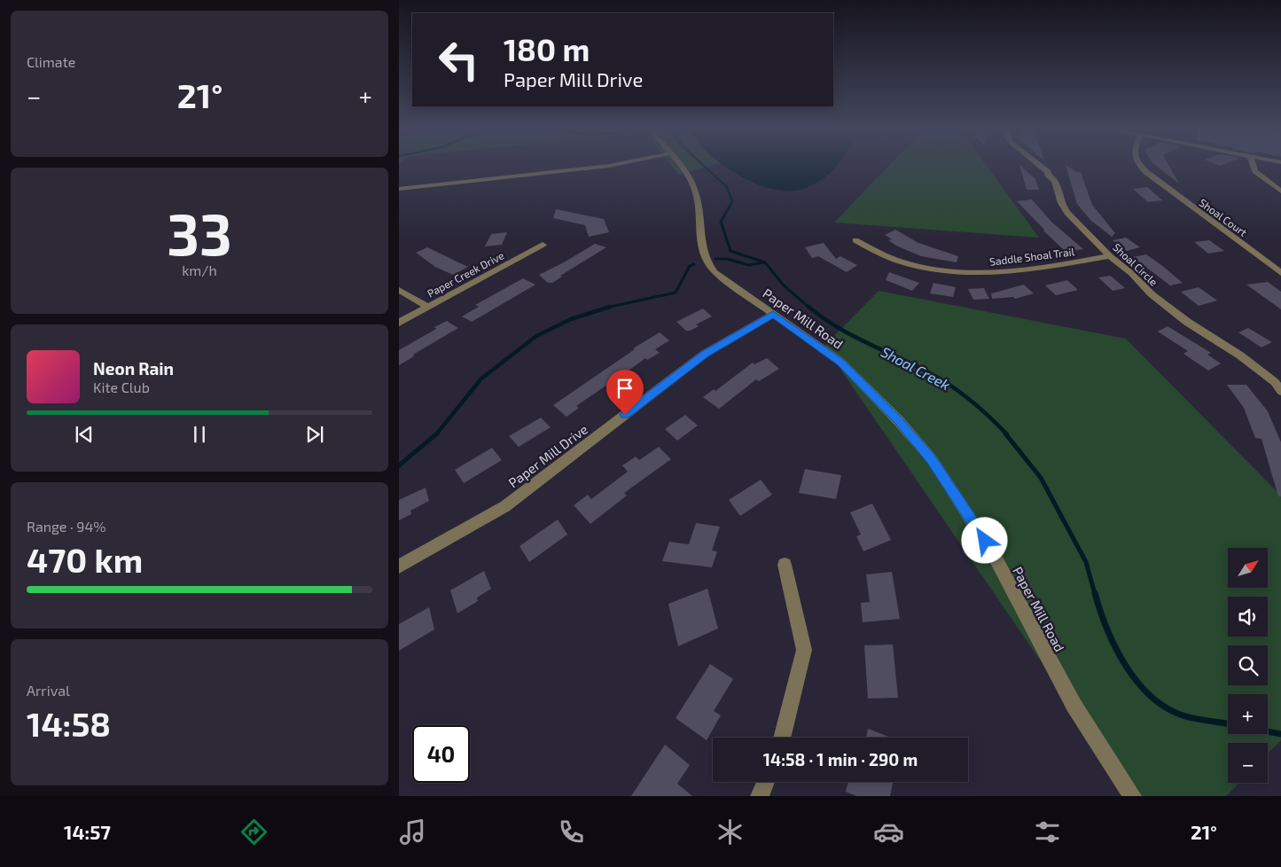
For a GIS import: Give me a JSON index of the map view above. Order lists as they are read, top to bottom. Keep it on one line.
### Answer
{"streets":{"street":["Shoal Court","Saddle Shoal Trail","Shoal Circle","Paper Creek Drive","Paper Mill Road","Paper Mill Drive"]},"crossings":[["Saddle Shoal Trail","Shoal Circle"],["Paper Mill Road","Paper Mill Drive"]],"water":["Shoal Creek"],"north":"top right","page":{"tile":["Climate",["33","km/h"],["Range · 94%","470 km"],["Arrival","14:58"]],"turn":["180 m","Paper Mill Drive"],"heat":["−","21°","+"],"song":["Neon Rain","Kite Club"],"map_buttons":["+","−"],"limit":"40","trip":"14:58 · 1 min · 290 m","tabs":["14:57","21°"]}}
